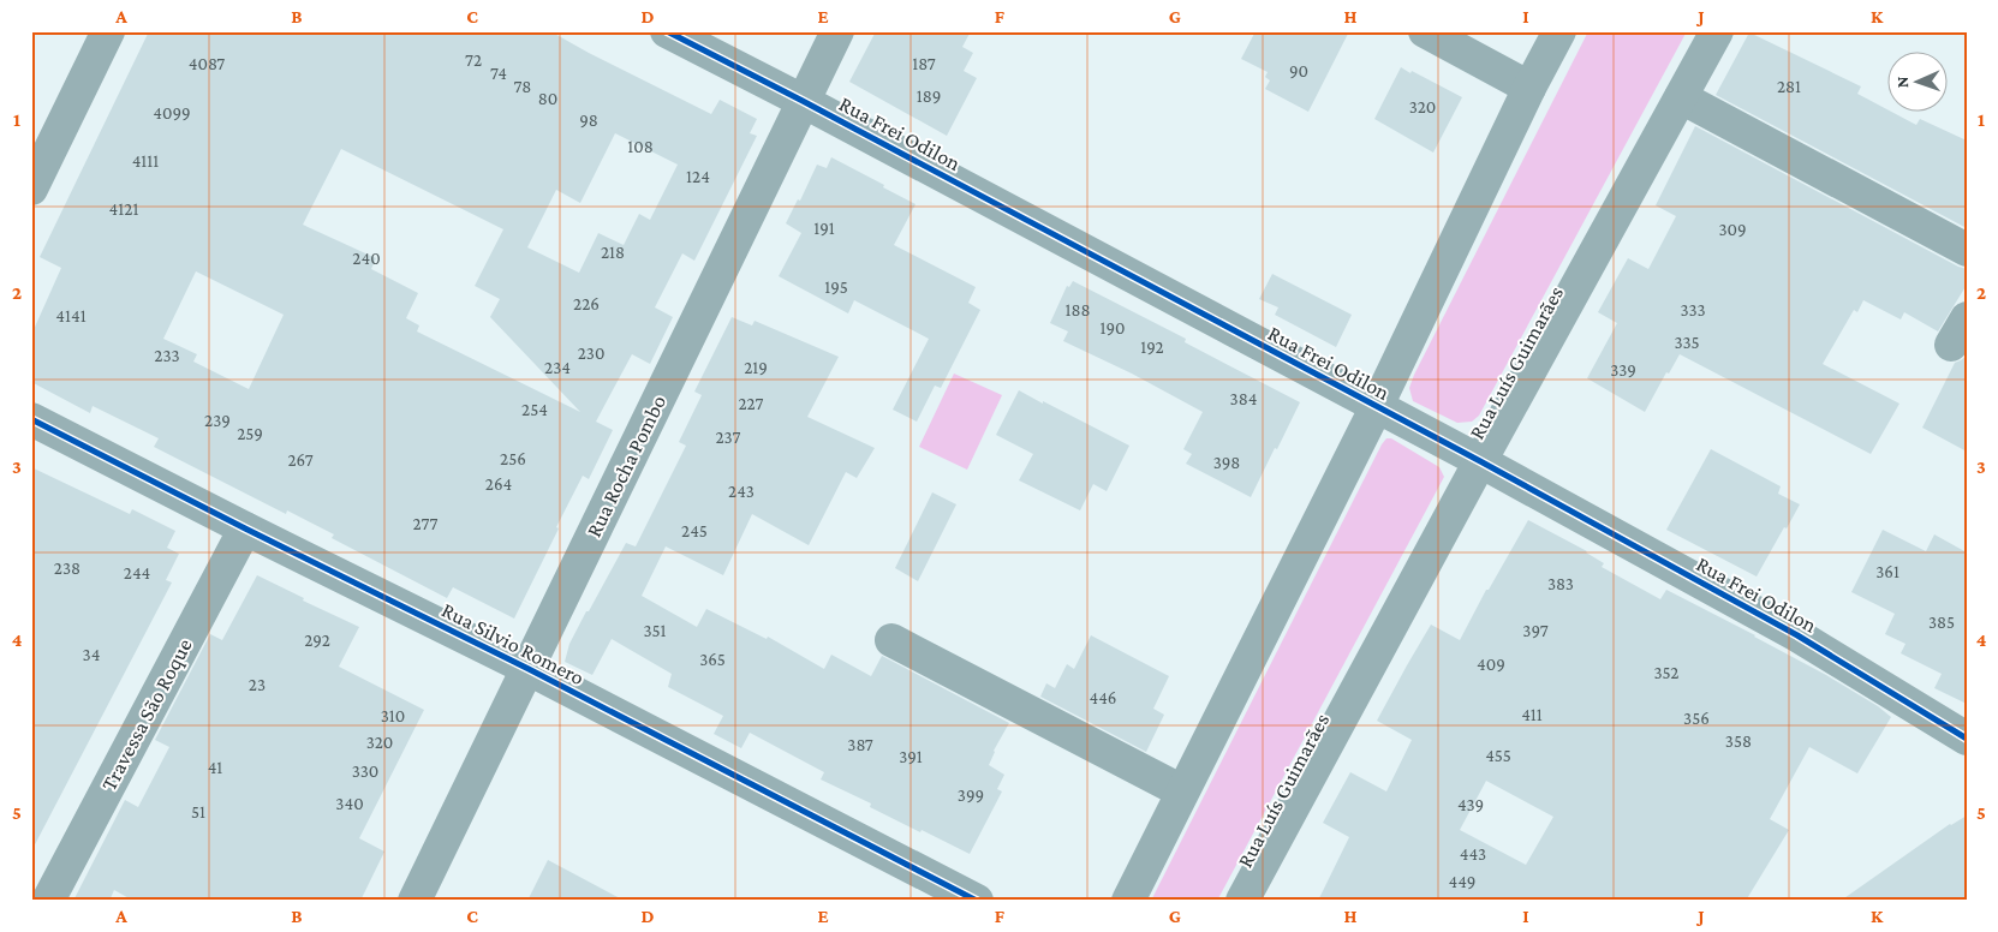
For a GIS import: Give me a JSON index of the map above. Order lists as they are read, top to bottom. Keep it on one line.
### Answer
{"streets":{"street":["Rua Frei Odilon","Rua Luís Guimarães","Rua Rocha Pombo","Rua Silvio Romero","Travessa São Roque"]},"crossings":[["Rua Frei Odilon","Rua Luís Guimarães"],["Rua Frei Odilon","Rua Rocha Pombo"],["Rua Rocha Pombo","Rua Silvio Romero"],["Rua Silvio Romero","Travessa São Roque"]],"house_numbers":["72","4087","187","90","74","78","281","189","80","320","4099","98","108","4111","124","4121","191","309","218","240","195","226","188","333","4141","190","335","192","230","233","234","219","339","384","227","254","239","259","237","256","267","398","264","243","277","245","238","361","244","383","385","351","397","292","34","365","409","352","23","446","411","310","356","358","320","387","455","391","41","330","399","340","439","51","443","449"],"north":"left","grid":{"columns":["A","B","C","D","E","F","G","H","I","J","K"],"rows":["1","2","3","4","5"]}}
